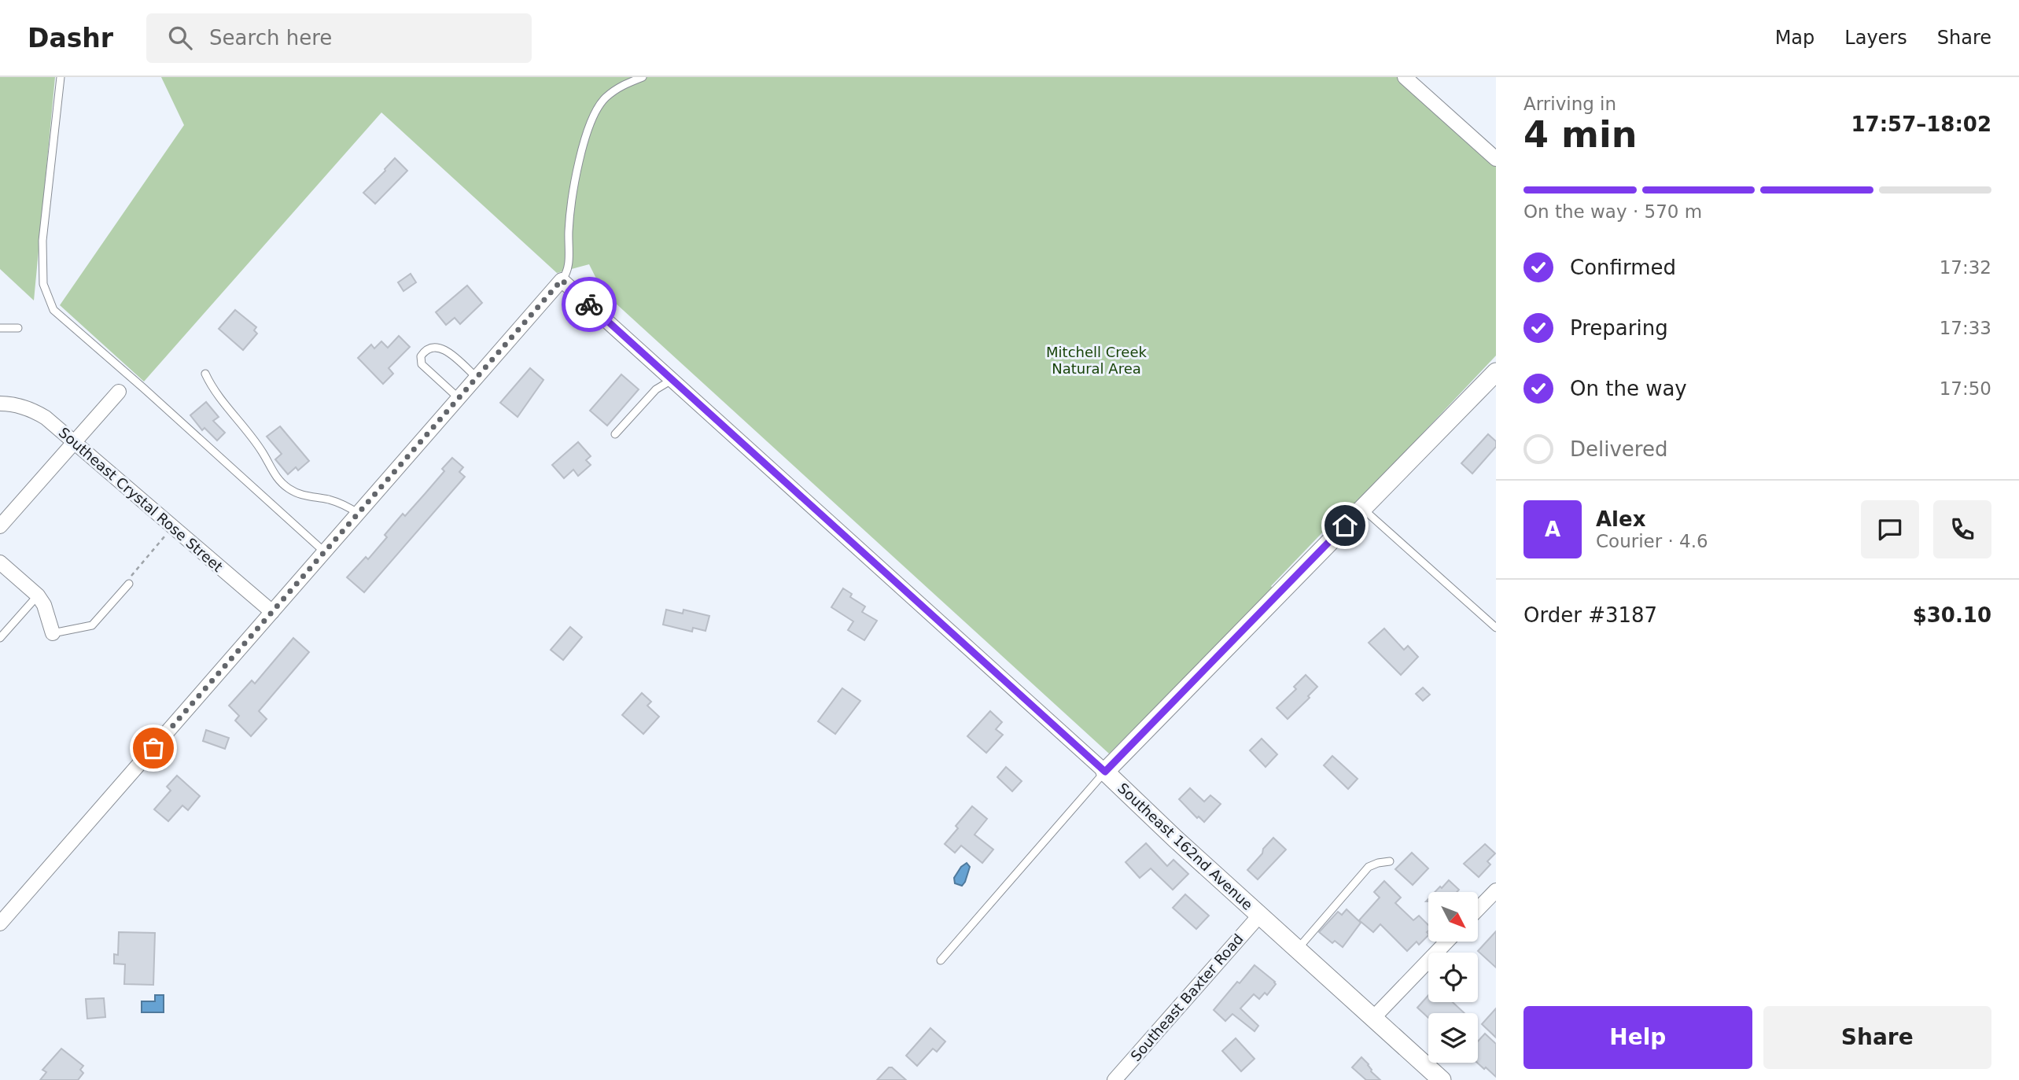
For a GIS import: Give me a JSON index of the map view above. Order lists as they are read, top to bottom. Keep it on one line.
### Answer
{"streets":{"street":["Southeast Crystal Rose Street","Southeast 162nd Avenue","Southeast Baxter Road"]},"crossings":[["Southeast 162nd Avenue","Southeast Baxter Road"]],"parks":["Mitchell Creek Natural Area"],"north":"bottom right","page":{"header":"Dashr","search":"Search here","nav":["Map","Layers","Share"],"heading":["4 min","Arriving in","17:57–18:02"],"panel":["Alex","Courier · 4.6","Order #3187","$30.10"],"bar":"On the way · 570 m","list":[["Confirmed","17:32"],["Preparing","17:33"],["On the way","17:50"],"Delivered"],"round":"A","buttons":["Help","Share"]}}
